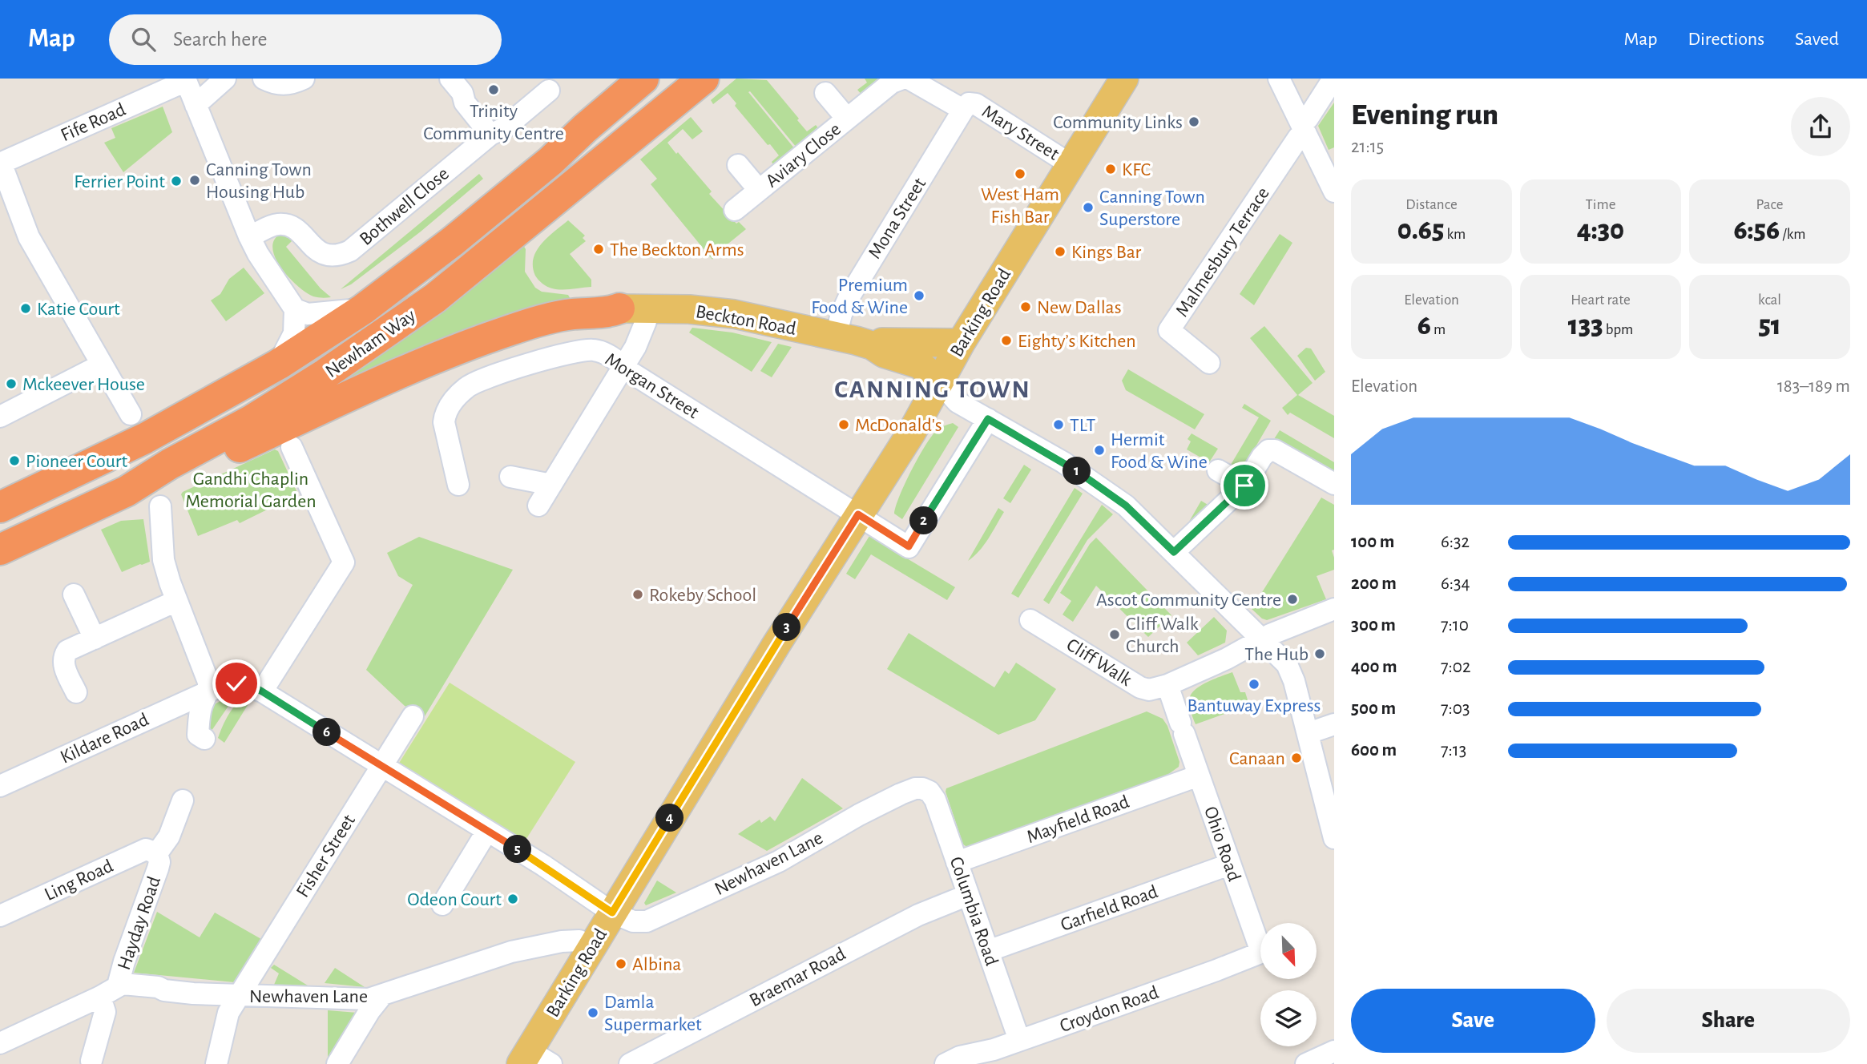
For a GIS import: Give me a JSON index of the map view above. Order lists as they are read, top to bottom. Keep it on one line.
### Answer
{"streets":{"highway":["Newham Way"],"main road":["Barking Road","Beckton Road"],"street":["Fife Road","Mary Street","Aviary Close","Bothwell Close","Mona Street","Malmesbury Terrace","Morgan Street","Cliff Walk","Kildare Road","Mayfield Road","Ohio Road","Fisher Street","Newhaven Lane","Ling Road","Garfield Road","Columbia Road","Hayday Road","Braemar Road","Croydon Road"]},"crossings":[["Mary Street","Mona Street"],["Mary Street","Barking Road"],["Mona Street","Beckton Road"],["Barking Road","Beckton Road"],["Barking Road","Morgan Street"],["Barking Road","Newhaven Lane"],["Cliff Walk","Ohio Road"],["Kildare Road","Fisher Street"],["Kildare Road","Newhaven Lane"],["Mayfield Road","Ohio Road"],["Mayfield Road","Columbia Road"],["Ohio Road","Garfield Road"],["Fisher Street","Newhaven Lane"],["Newhaven Lane","Columbia Road"],["Newhaven Lane","Hayday Road"],["Ling Road","Hayday Road"],["Garfield Road","Columbia Road"],["Columbia Road","Braemar Road"],["Columbia Road","Croydon Road"]],"districts":["CANNING TOWN"],"parks":["Gandhi Chaplin Memorial Garden"],"places":["Trinity Community Centre","Community Links","KFC","West Ham Fish Bar","Canning Town Housing Hub","Ferrier Point","Canning Town Superstore","The Beckton Arms","Kings Bar","Premium Food & Wine","New Dallas","Katie Court","Eighty’s Kitchen","Mckeever House","McDonald's","TLT","Hermit Food & Wine","Pioneer Court","Rokeby School","Ascot Community Centre","Cliff Walk Church","The Hub","Bantuway Express","Canaan","Odeon Court","Albina","Damla Supermarket"],"north":"bottom right","page":{"header":"Map","search":"Search here","nav":["Map","Directions","Saved"],"heading":["Evening run","21:15"],"stats":[["Distance","0.65 km"],["Time","4:30"],["Pace","6:56 /km"],["Elevation","6 m"],["Heart rate","133 bpm"],["kcal","51"]],"chart":["Elevation","183–189 m"],"pins":["1","2","3","6","4","5"],"list":[{"name":"100 m","note":"6:32"},{"name":"200 m","note":"6:34"},{"name":"300 m","note":"7:10"},{"name":"400 m","note":"7:02"},{"name":"500 m","note":"7:03"},{"name":"600 m","note":"7:13"}],"buttons":["Save","Share"]}}
